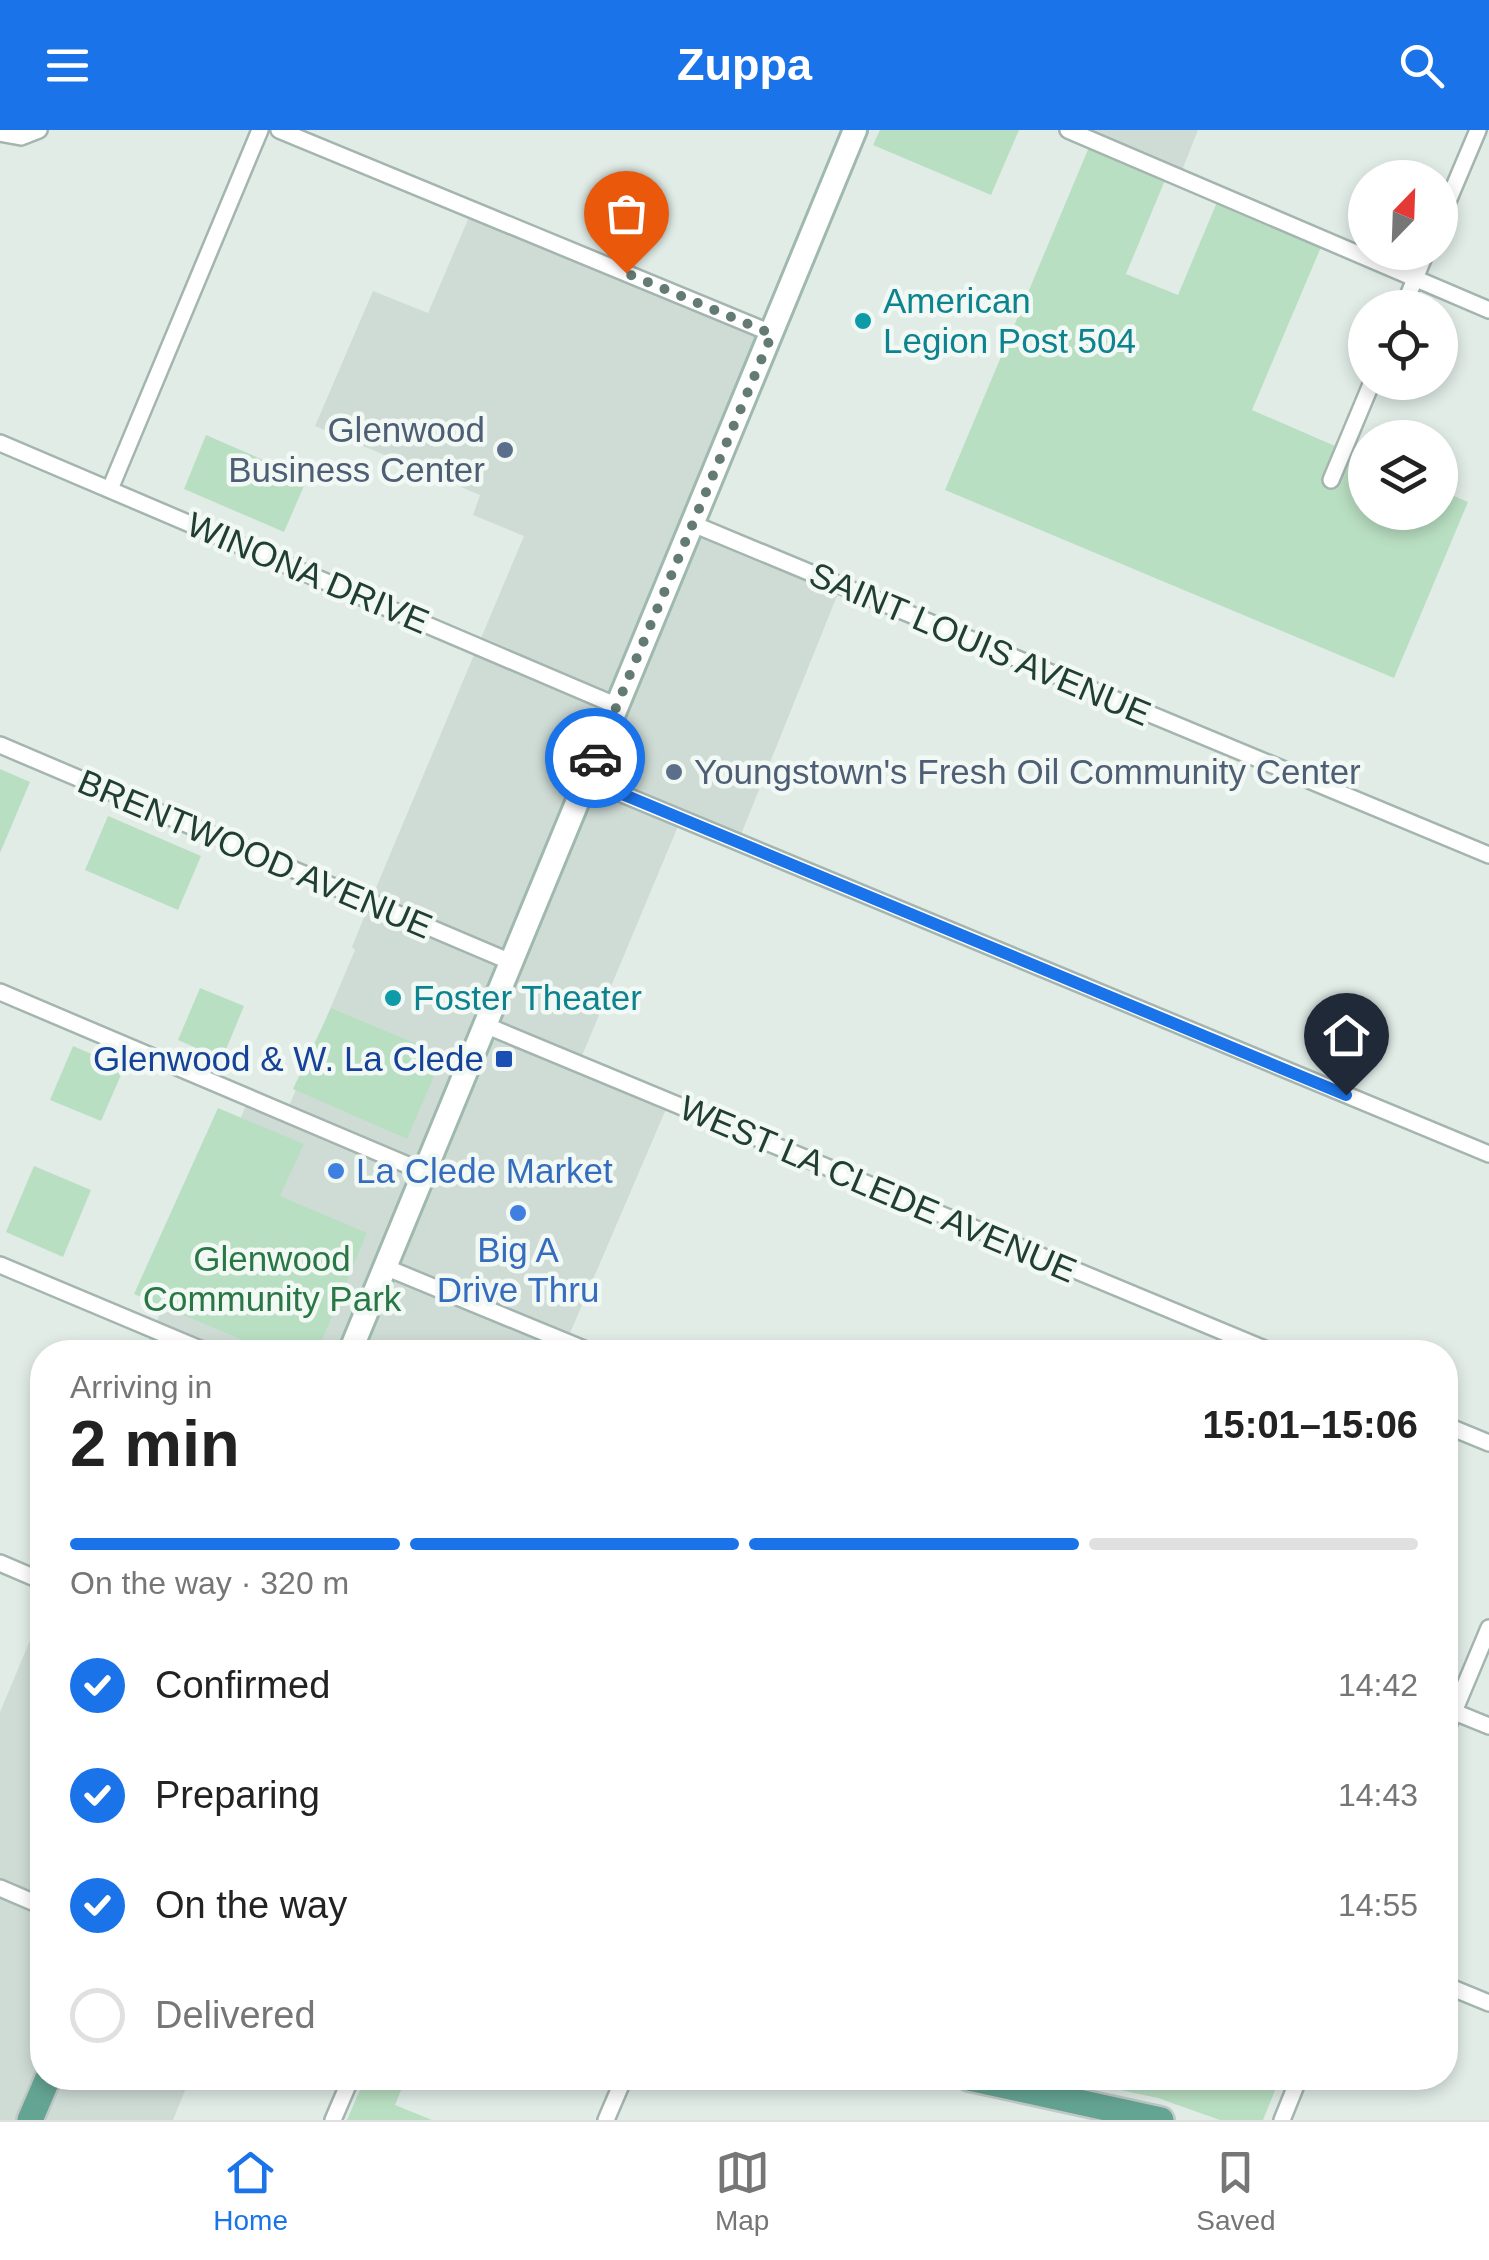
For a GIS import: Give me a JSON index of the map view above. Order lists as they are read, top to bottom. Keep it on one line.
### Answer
{"streets":{"street":["WINONA DRIVE","SAINT LOUIS AVENUE","BRENTWOOD AVENUE","WEST LA CLEDE AVENUE"]},"parks":["Glenwood Community Park"],"places":{"other":["American Legion Post 504","Glenwood Business Center","Youngstown's Fresh Oil Community Center","Foster Theater","La Clede Market","Big A Drive Thru"],"transit":["Glenwood & W. La Clede"]},"north":"top right","page":{"header":"Zuppa","heading":["2 min","Arriving in","15:01–15:06"],"bar":"On the way · 320 m","list":[["Confirmed","14:42"],["Preparing","14:43"],["On the way","14:55"],"Delivered"],"tabs":["Home","Map","Saved"]}}
